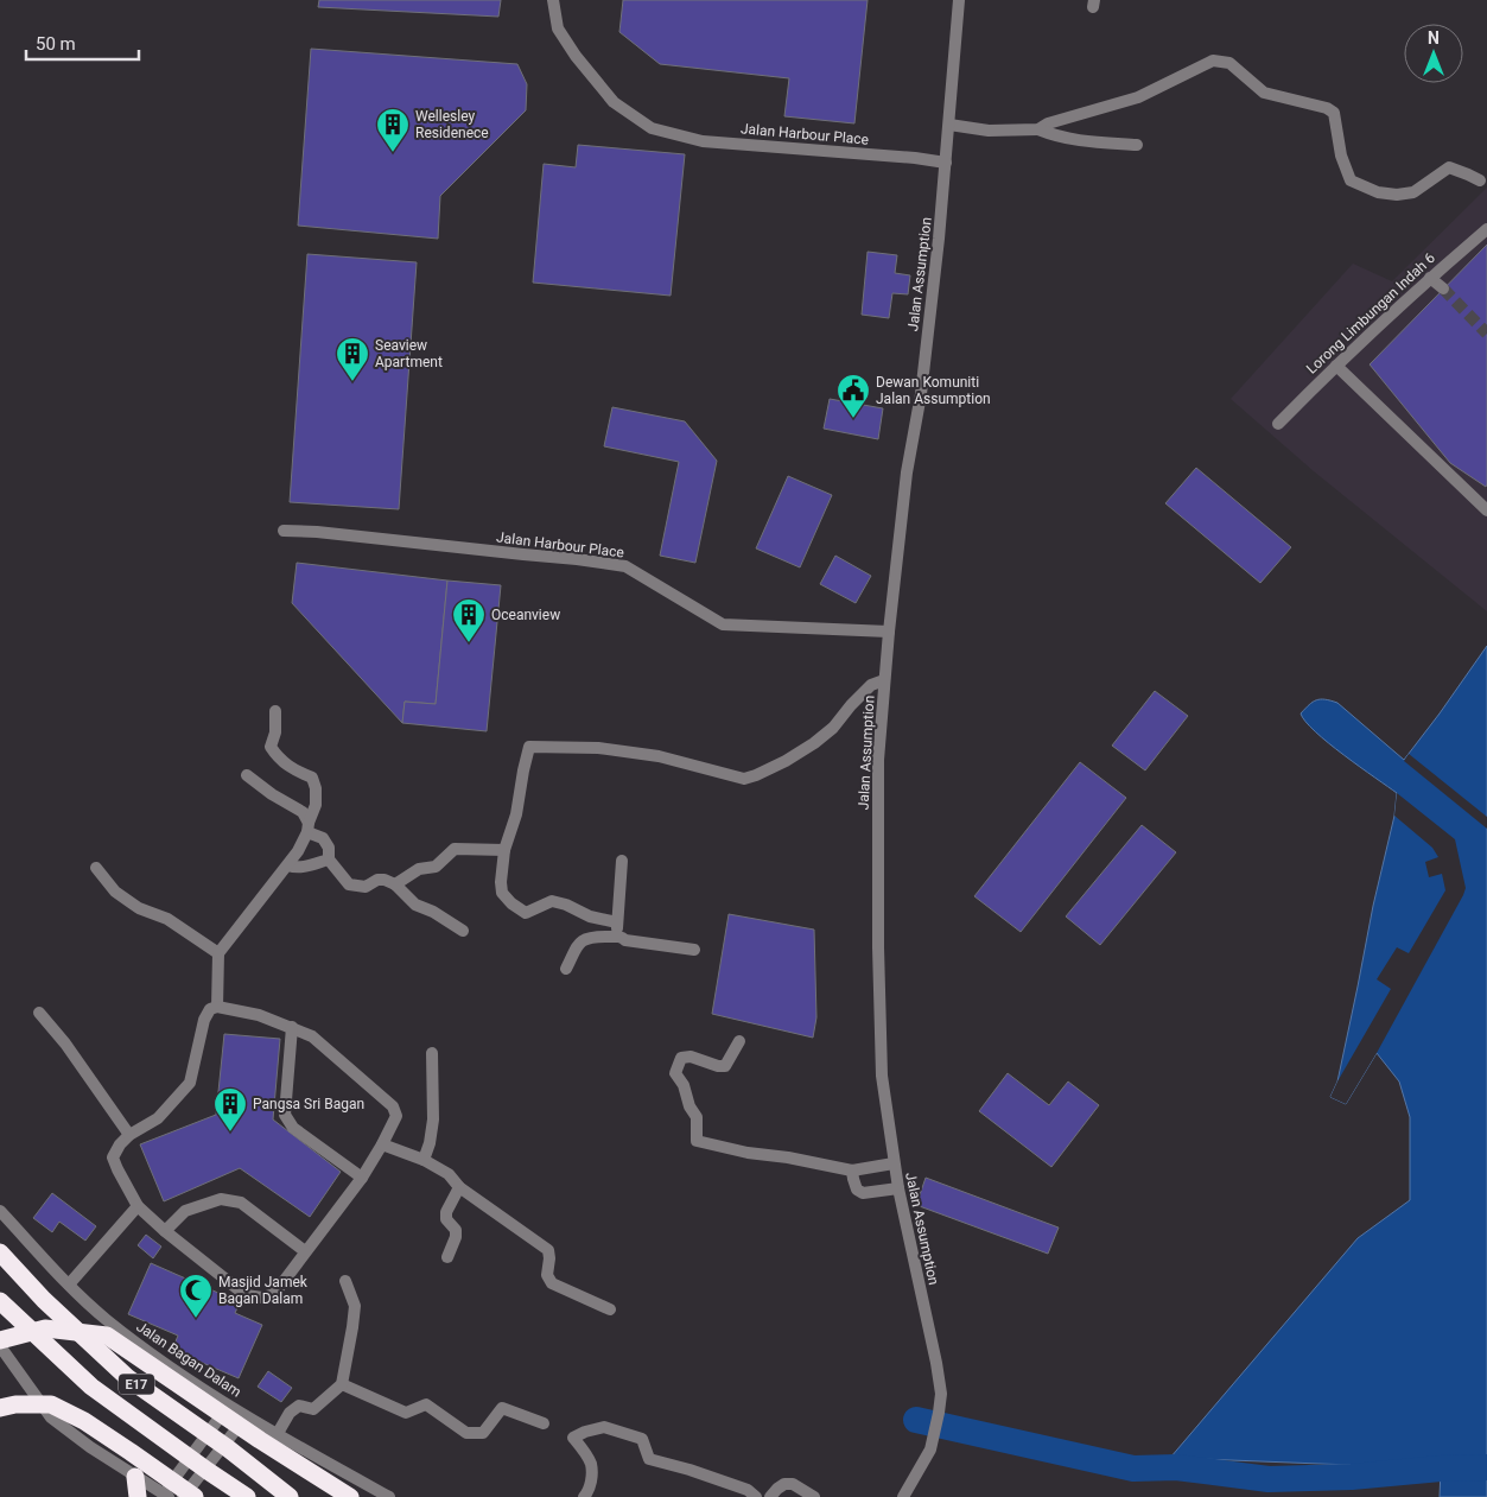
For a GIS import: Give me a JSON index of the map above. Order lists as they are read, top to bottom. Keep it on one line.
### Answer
{"streets":{"highway":["E17"],"street":["Jalan Harbour Place","Jalan Assumption","Lorong Limbungan Indah 6","Jalan Bagan Dalam"]},"crossings":[["Jalan Harbour Place","Jalan Assumption"]],"places":{"building":["Wellesley Residenece","Seaview Apartment","Oceanview","Pangsa Sri Bagan"],"public building":["Dewan Komuniti Jalan Assumption"],"mosque":["Masjid Jamek Bagan Dalam"]},"scale_bar":"50 m","north":"top"}
